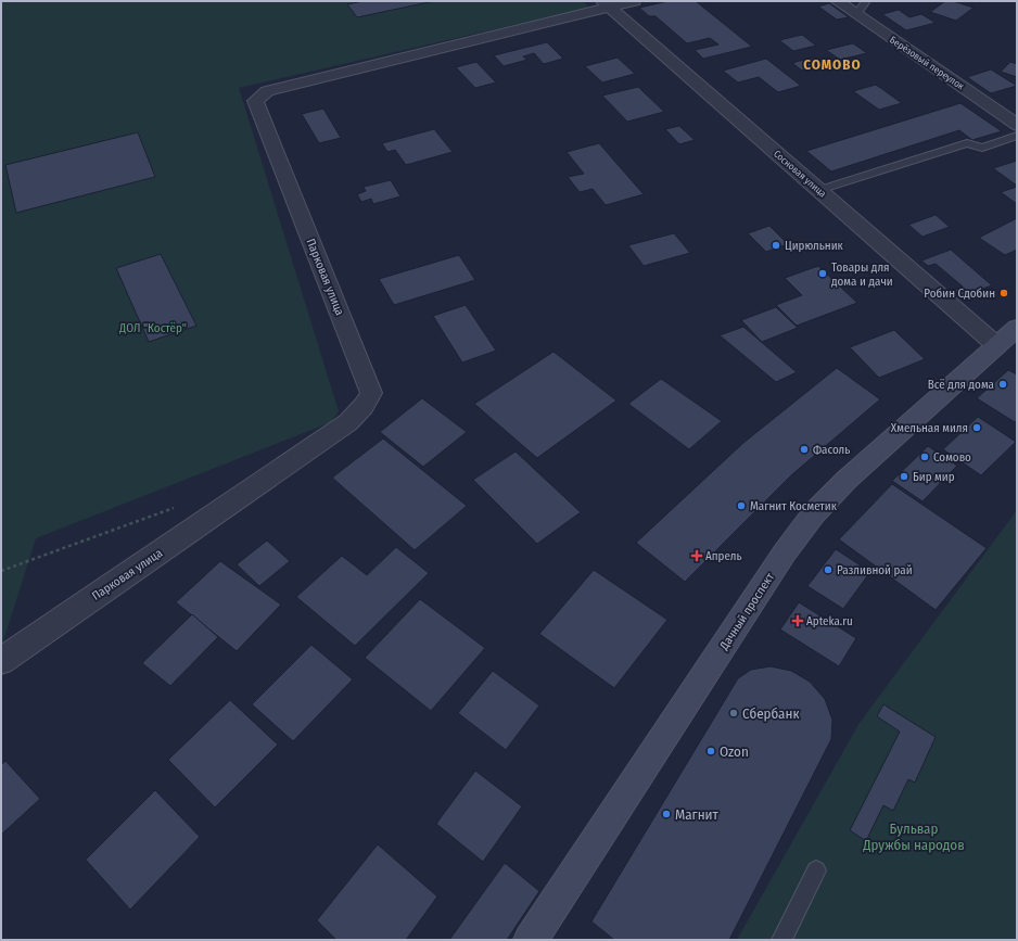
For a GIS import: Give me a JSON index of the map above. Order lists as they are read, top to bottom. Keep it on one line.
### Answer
{"streets":{"street":["Берёзовый переулок","Сосновая улица","Парковая улица","Дачный проспект"]},"crossings":[["Сосновая улица","Парковая улица"],["Сосновая улица","Дачный проспект"]],"districts":["СОМОВО"],"parks":["ДОЛ \"Костёр\"","Бульвар Дружбы народов"],"places":{"other":["Цирюльник","Товары для дома и дачи","Робин Сдобин","Всё для дома","Хмельная миля","Фасоль","Сомово","Бир мир","Магнит Косметик","Разливной рай","Сбербанк","Ozon","Магнит"],"health":["Апрель","Apteka.ru"]}}
